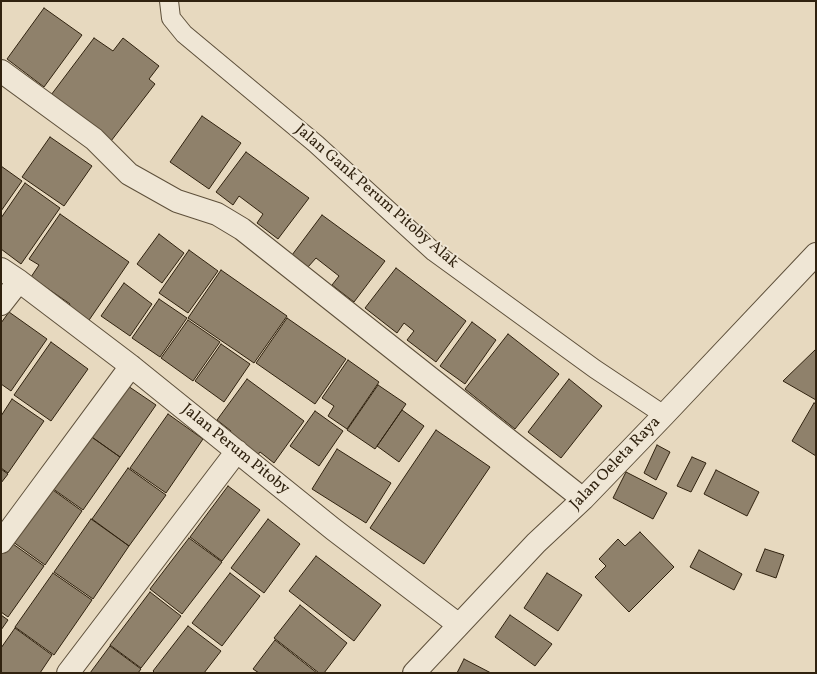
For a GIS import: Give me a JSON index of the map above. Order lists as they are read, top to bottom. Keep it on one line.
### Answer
{"streets":{"street":["Jalan Perum Pitoby","Jalan Oeleta Raya"],"lane":["Jalan Gank Perum Pitoby Alak"]},"crossings":[["Jalan Gank Perum Pitoby Alak","Jalan Oeleta Raya"],["Jalan Perum Pitoby","Jalan Oeleta Raya"]]}
